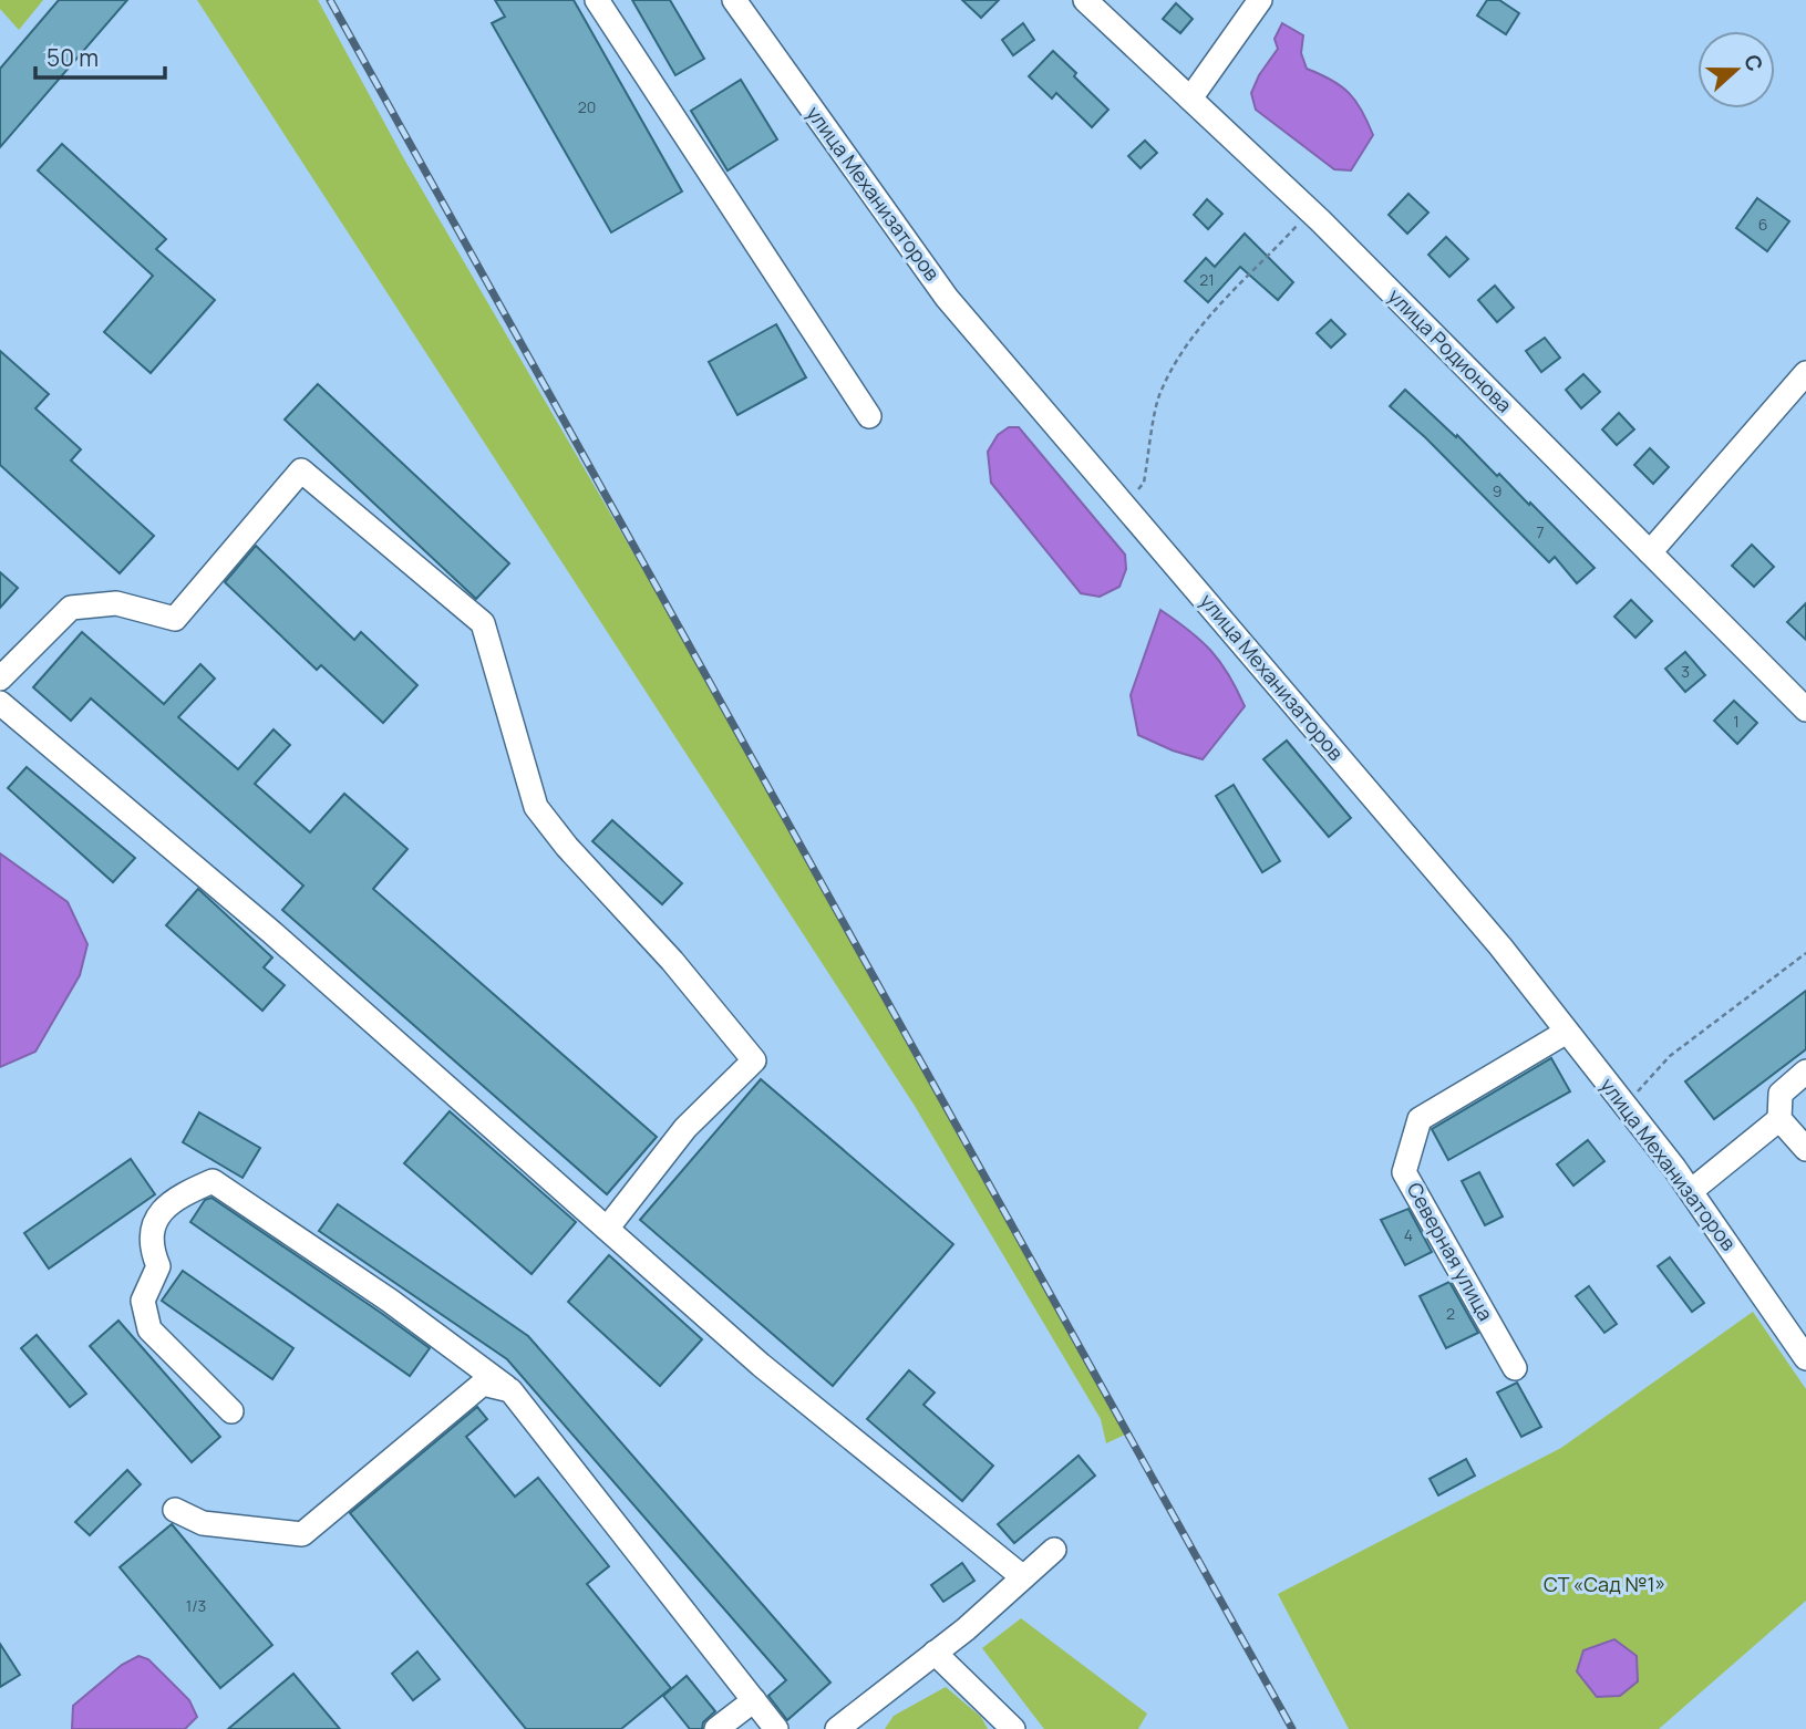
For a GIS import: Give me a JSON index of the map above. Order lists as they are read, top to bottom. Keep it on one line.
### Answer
{"streets":{"street":["улица Механизаторов","улица Родионова","Северная улица"]},"crossings":[["улица Механизаторов","Северная улица"]],"parks":["СТ «Сад №1»"],"house_numbers":["20","6","21","9","7","3","1","4","2","1/3"],"scale_bar":"50 m","north":"right"}
